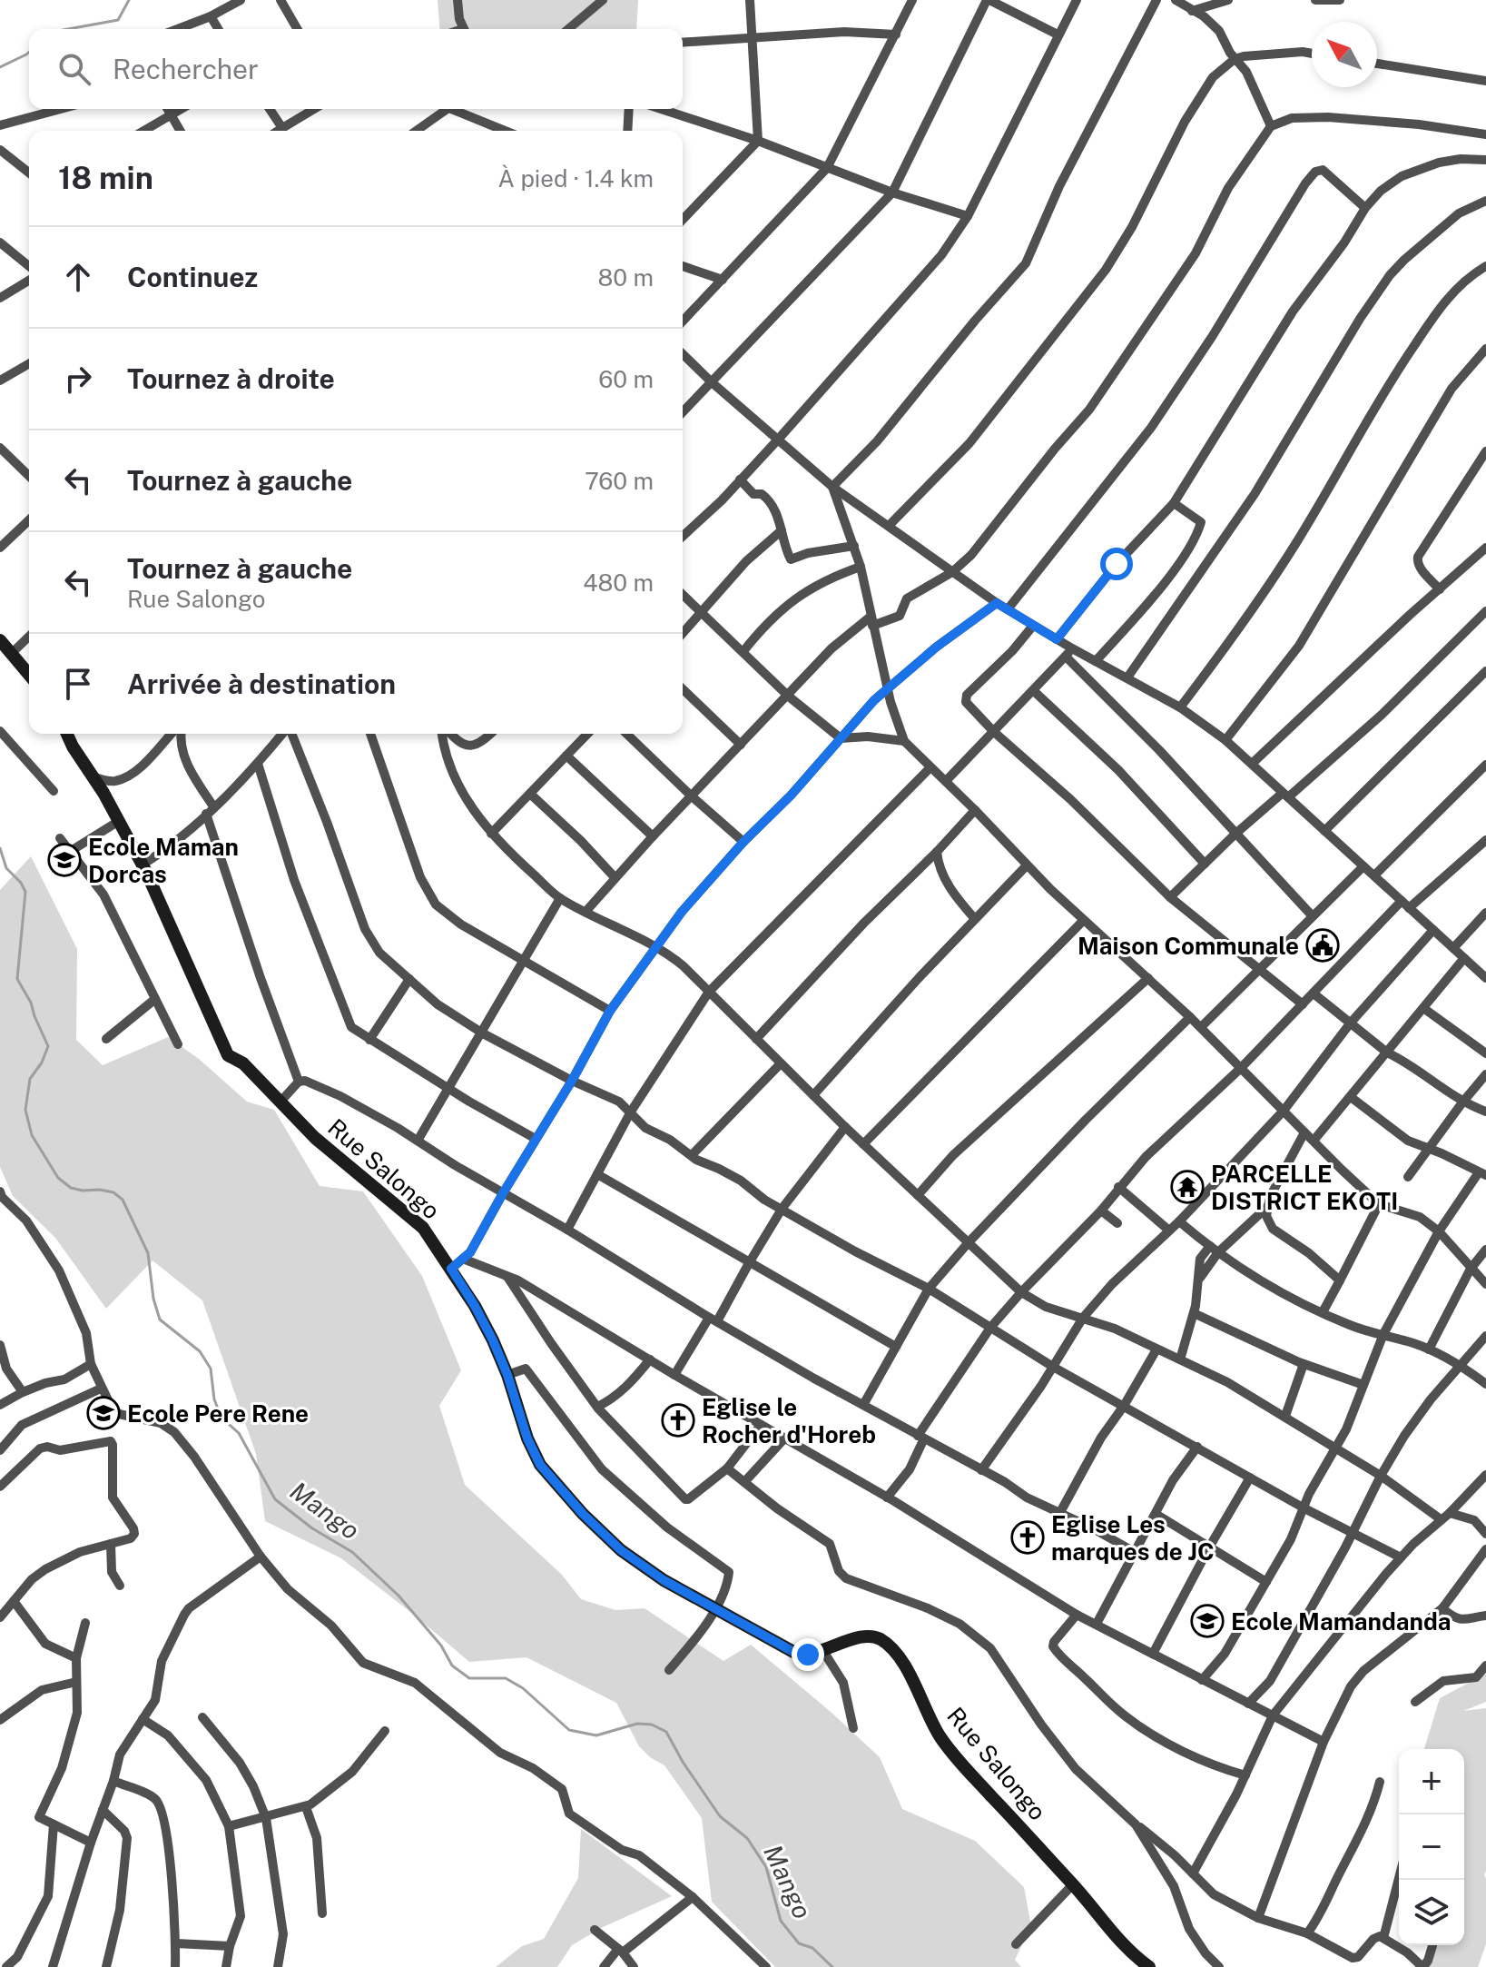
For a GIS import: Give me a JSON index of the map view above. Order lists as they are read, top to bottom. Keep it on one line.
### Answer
{"streets":{"street":["Rue Salongo"]},"water":["Mango"],"places":{"school or university":["Ecole Maman Dorcas","Ecole Pere Rene","Ecole Mamandanda"],"public building":["Maison Communale"],"temple":["PARCELLE DISTRICT EKOTI"],"church":["Eglise le Rocher d'Horeb","Eglise Les marques de JC"]},"north":"top left","page":{"search":"Rechercher","heading":["18 min","À pied · 1.4 km"],"list":[["Continuez","80 m"],["Tournez à droite","60 m"],["Tournez à gauche","760 m"],["Tournez à gauche","Rue Salongo","480 m"],"Arrivée à destination"],"map_buttons":["+","−"]}}
